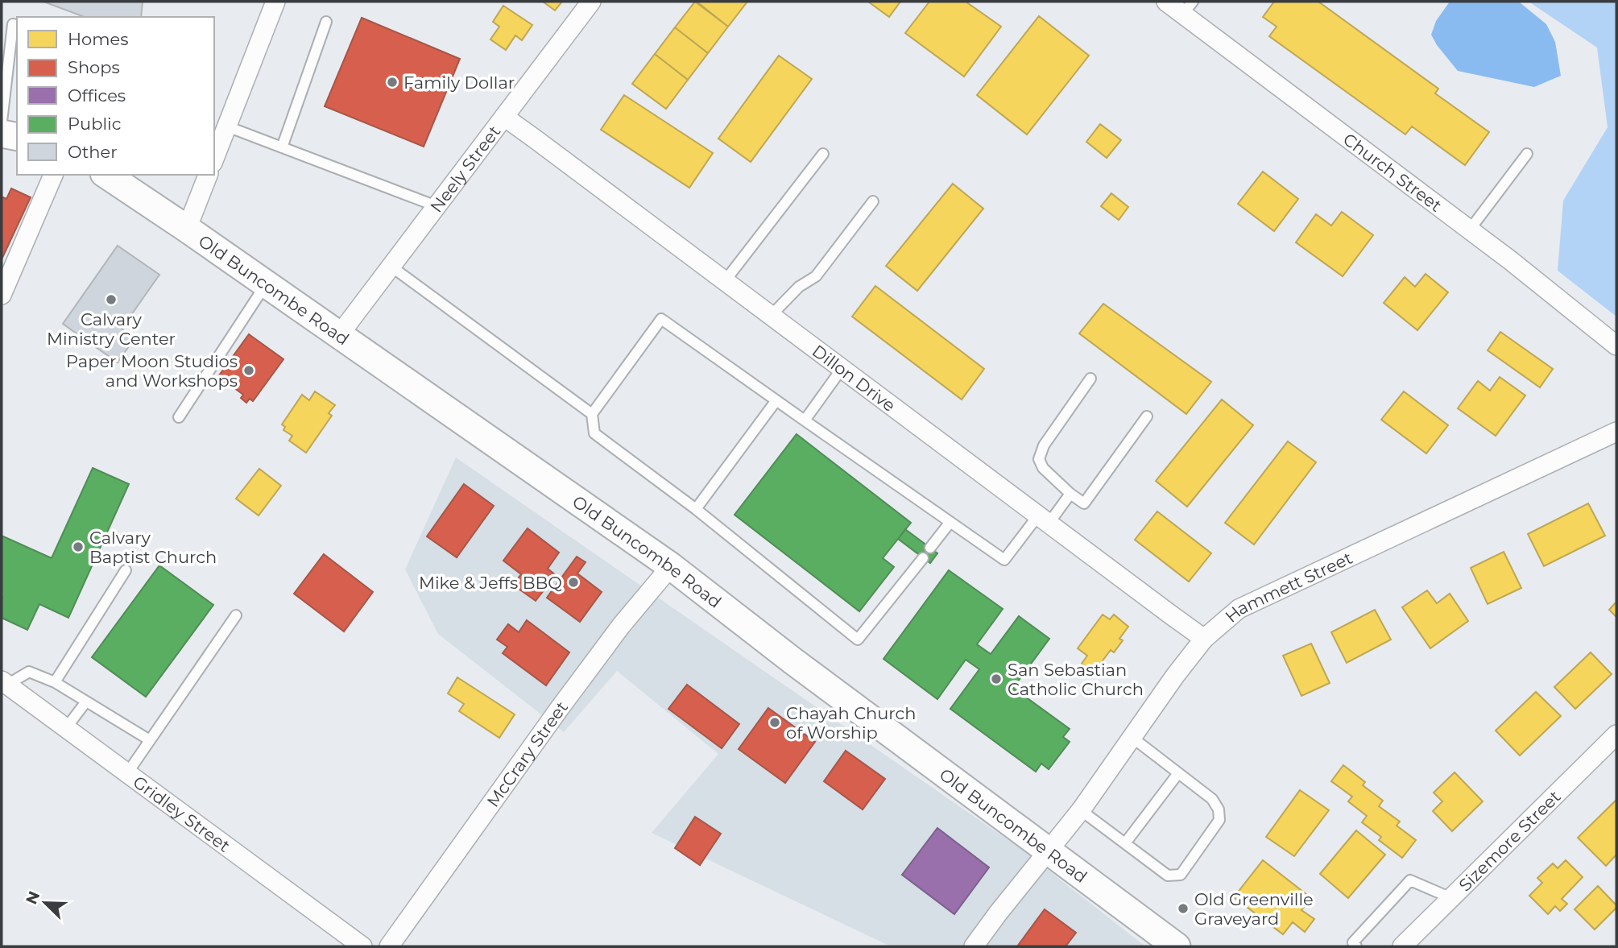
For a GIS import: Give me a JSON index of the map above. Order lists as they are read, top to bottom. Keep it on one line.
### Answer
{"streets":{"street":["Neely Street","Church Street","Old Buncombe Road","Dillon Drive","Hammett Street","McCrary Street","Gridley Street","Sizemore Street"]},"crossings":[["Neely Street","Old Buncombe Road"],["Neely Street","Dillon Drive"],["Old Buncombe Road","Hammett Street"],["Old Buncombe Road","McCrary Street"],["Dillon Drive","Hammett Street"]],"places":["Family Dollar","Calvary Ministry Center","Paper Moon Studios and Workshops","Calvary Baptist Church","Mike & Jeffs BBQ","San Sebastian Catholic Church","Chayah Church of Worship","Old Greenville Graveyard"],"legend":["Homes","Shops","Offices","Public","Other"],"north":"top left"}
